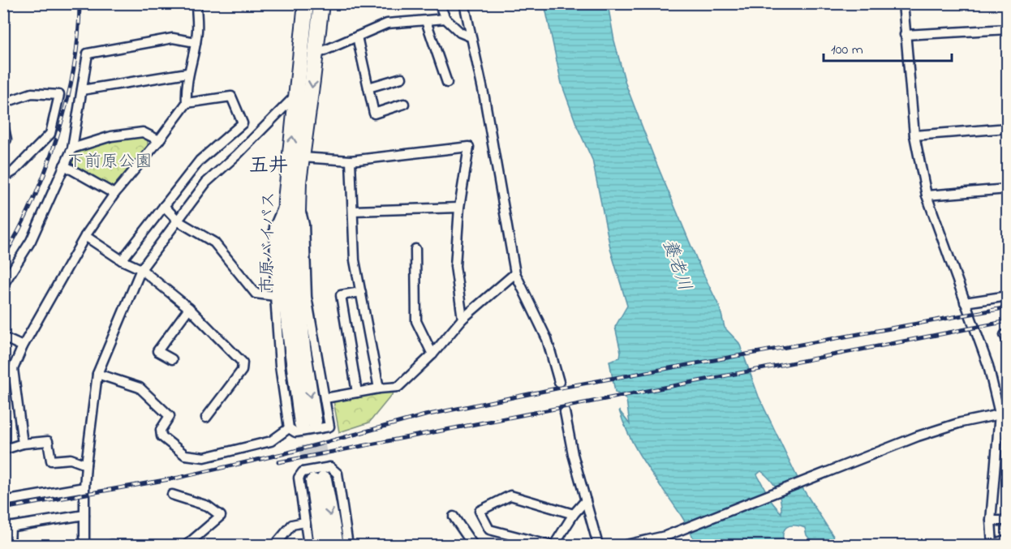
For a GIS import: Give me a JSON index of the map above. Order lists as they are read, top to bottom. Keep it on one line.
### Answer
{"streets":{"highway":["市原バイパス"]},"districts":["五井"],"water":["養老川"],"parks":["下前原公園"],"scale_bar":"100 m"}
